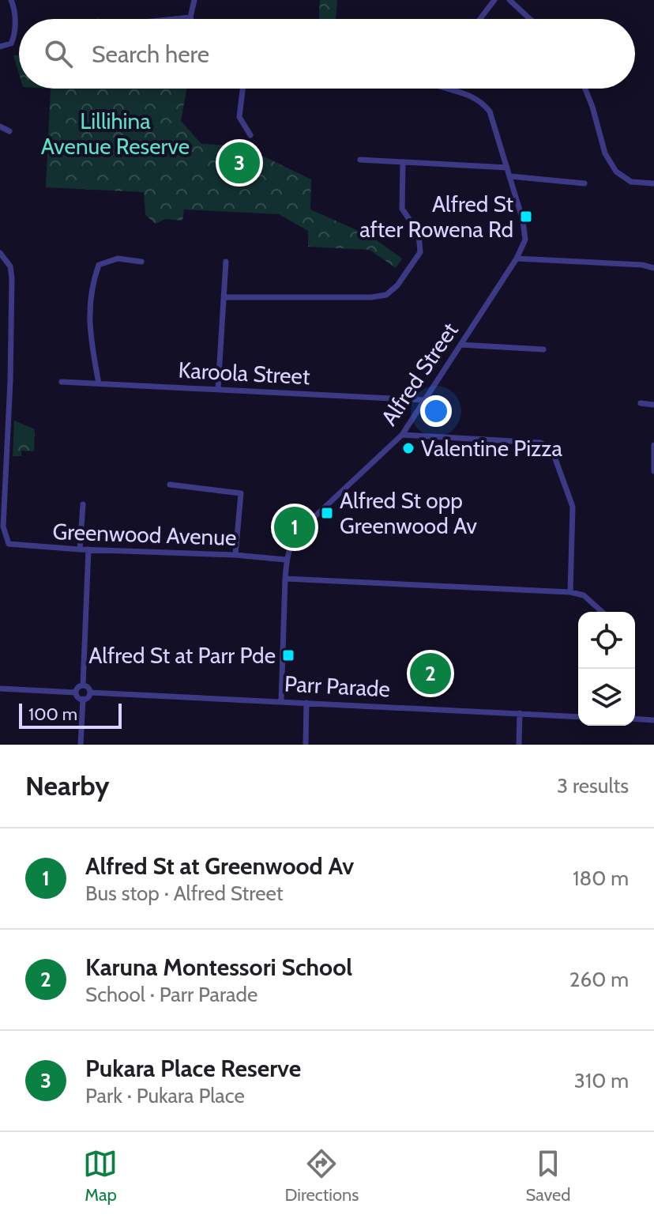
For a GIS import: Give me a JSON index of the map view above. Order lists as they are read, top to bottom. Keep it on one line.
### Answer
{"streets":{"street":["Karoola Street","Alfred Street","Greenwood Avenue","Parr Parade"]},"crossings":[["Karoola Street","Alfred Street"],["Alfred Street","Greenwood Avenue"],["Alfred Street","Parr Parade"]],"parks":["Lillihina Avenue Reserve"],"places":{"transit":["Alfred St after Rowena Rd","Alfred St opp Greenwood Av","Alfred St at Parr Pde"],"other":["Valentine Pizza"]},"scale_bar":"100 m","page":{"search":"Search here","pins":["3","1","2"],"scale":"100 m","heading":["Nearby","3 results"],"list":[{"mark":"1","name":"Alfred St at Greenwood Av","note":"Bus stop · Alfred Street","value":"180 m"},{"mark":"2","name":"Karuna Montessori School","note":"School · Parr Parade","value":"260 m"},{"mark":"3","name":"Pukara Place Reserve","note":"Park · Pukara Place","value":"310 m"}],"nav":["Map","Directions","Saved"]}}
